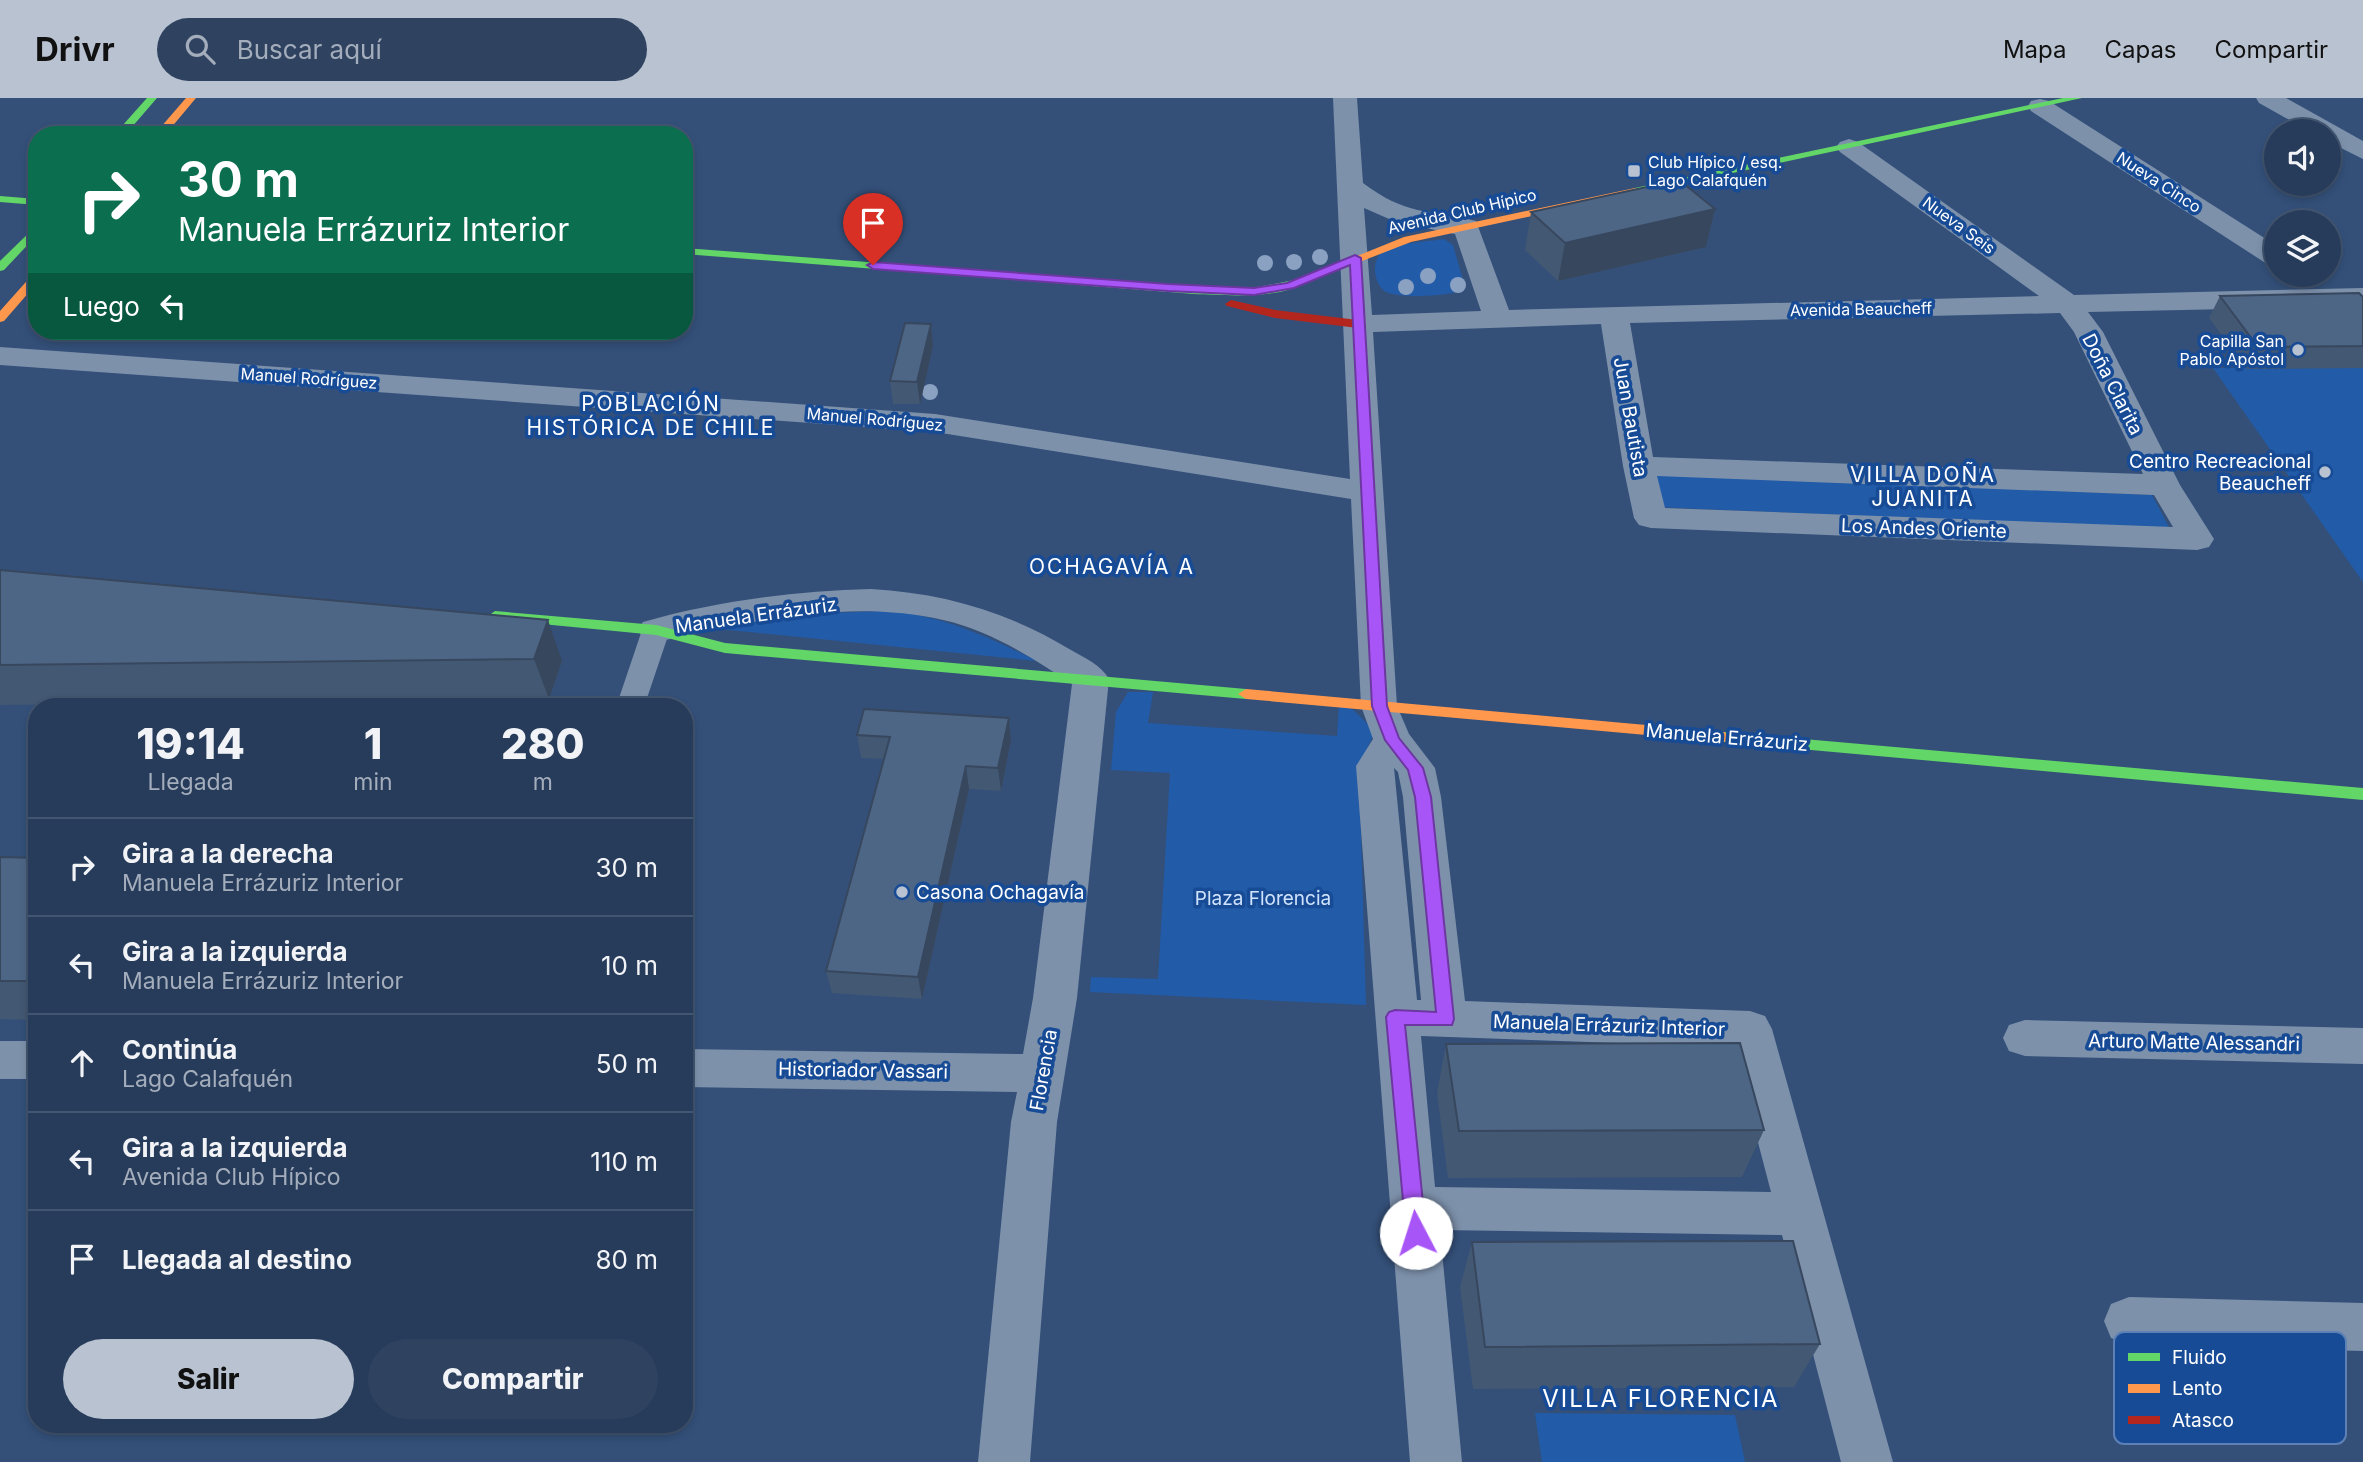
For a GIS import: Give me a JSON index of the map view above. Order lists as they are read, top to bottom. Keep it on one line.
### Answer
{"streets":{"main road":["Avenida Club Hípico","Manuela Errázuriz"],"street":["Nueva Cinco","Nueva Seis","Avenida Beaucheff","Manuel Rodríguez","Doña Clarita","Juan Bautista","Los Andes Oriente","Manuela Errázuriz Interior","Arturo Matte Alessandri","Historiador Vassari","Florencia"]},"crossings":[["Nueva Cinco","Avenida Club Hípico"],["Avenida Club Hípico","Nueva Seis"],["Nueva Seis","Avenida Beaucheff"],["Nueva Seis","Doña Clarita"],["Avenida Beaucheff","Doña Clarita"],["Avenida Beaucheff","Juan Bautista"],["Doña Clarita","Los Andes Oriente"],["Juan Bautista","Los Andes Oriente"],["Manuela Errázuriz","Florencia"],["Historiador Vassari","Florencia"]],"districts":["POBLACIÓN HISTÓRICA DE CHILE","VILLA DOÑA JUANITA","OCHAGAVÍA A","VILLA FLORENCIA"],"parks":["Plaza Florencia"],"places":{"transit":["Club Hípico / esq. Lago Calafquén"],"other":["Capilla San Pablo Apóstol","Centro Recreacional Beaucheff","Casona Ochagavía"]},"legend":["Fluido","Lento","Atasco"],"page":{"header":"Drivr","search":"Buscar aquí","nav":["Mapa","Capas","Compartir"],"turn":["30 m","Manuela Errázuriz Interior"],"then":"Luego","eta":["19:14","Llegada","1","min","280","m"],"list":[{"name":"Gira a la derecha","note":"Manuela Errázuriz Interior","value":"30 m"},{"name":"Gira a la izquierda","note":"Manuela Errázuriz Interior","value":"10 m"},{"name":"Continúa","note":"Lago Calafquén","value":"50 m"},{"name":"Gira a la izquierda","note":"Avenida Club Hípico","value":"110 m"},{"name":"Llegada al destino","value":"80 m"}],"buttons":["Salir","Compartir"]}}
